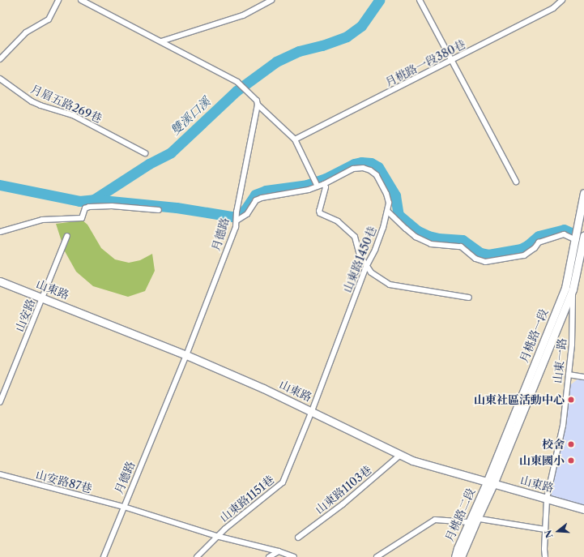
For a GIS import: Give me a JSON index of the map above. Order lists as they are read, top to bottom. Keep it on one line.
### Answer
{"streets":{"street":["月桃路一段380巷","月眉五路269巷","月德路","山東路1450巷","山東路","山安路","月桃路一段","山東一路","山安路87巷","山東路1103巷","山東路1151巷","月桃路二段"]},"crossings":[["月德路","山東路1450巷"],["月德路","山東路"],["月德路","山安路87巷"],["山東路1450巷","山東路"],["山東路1450巷","山東路1151巷"],["山東路","山安路"],["山東路","月桃路一段"],["山東路","山東一路"],["山東路","山東路1103巷"],["山東路","山東路1151巷"],["山東路","月桃路二段"],["月桃路一段","山東一路"],["月桃路一段","月桃路二段"],["山安路87巷","山東路1151巷"]],"water":["雙溪口溪"],"places":["山東社區活動中心","校舍","山東國小"],"north":"left"}
